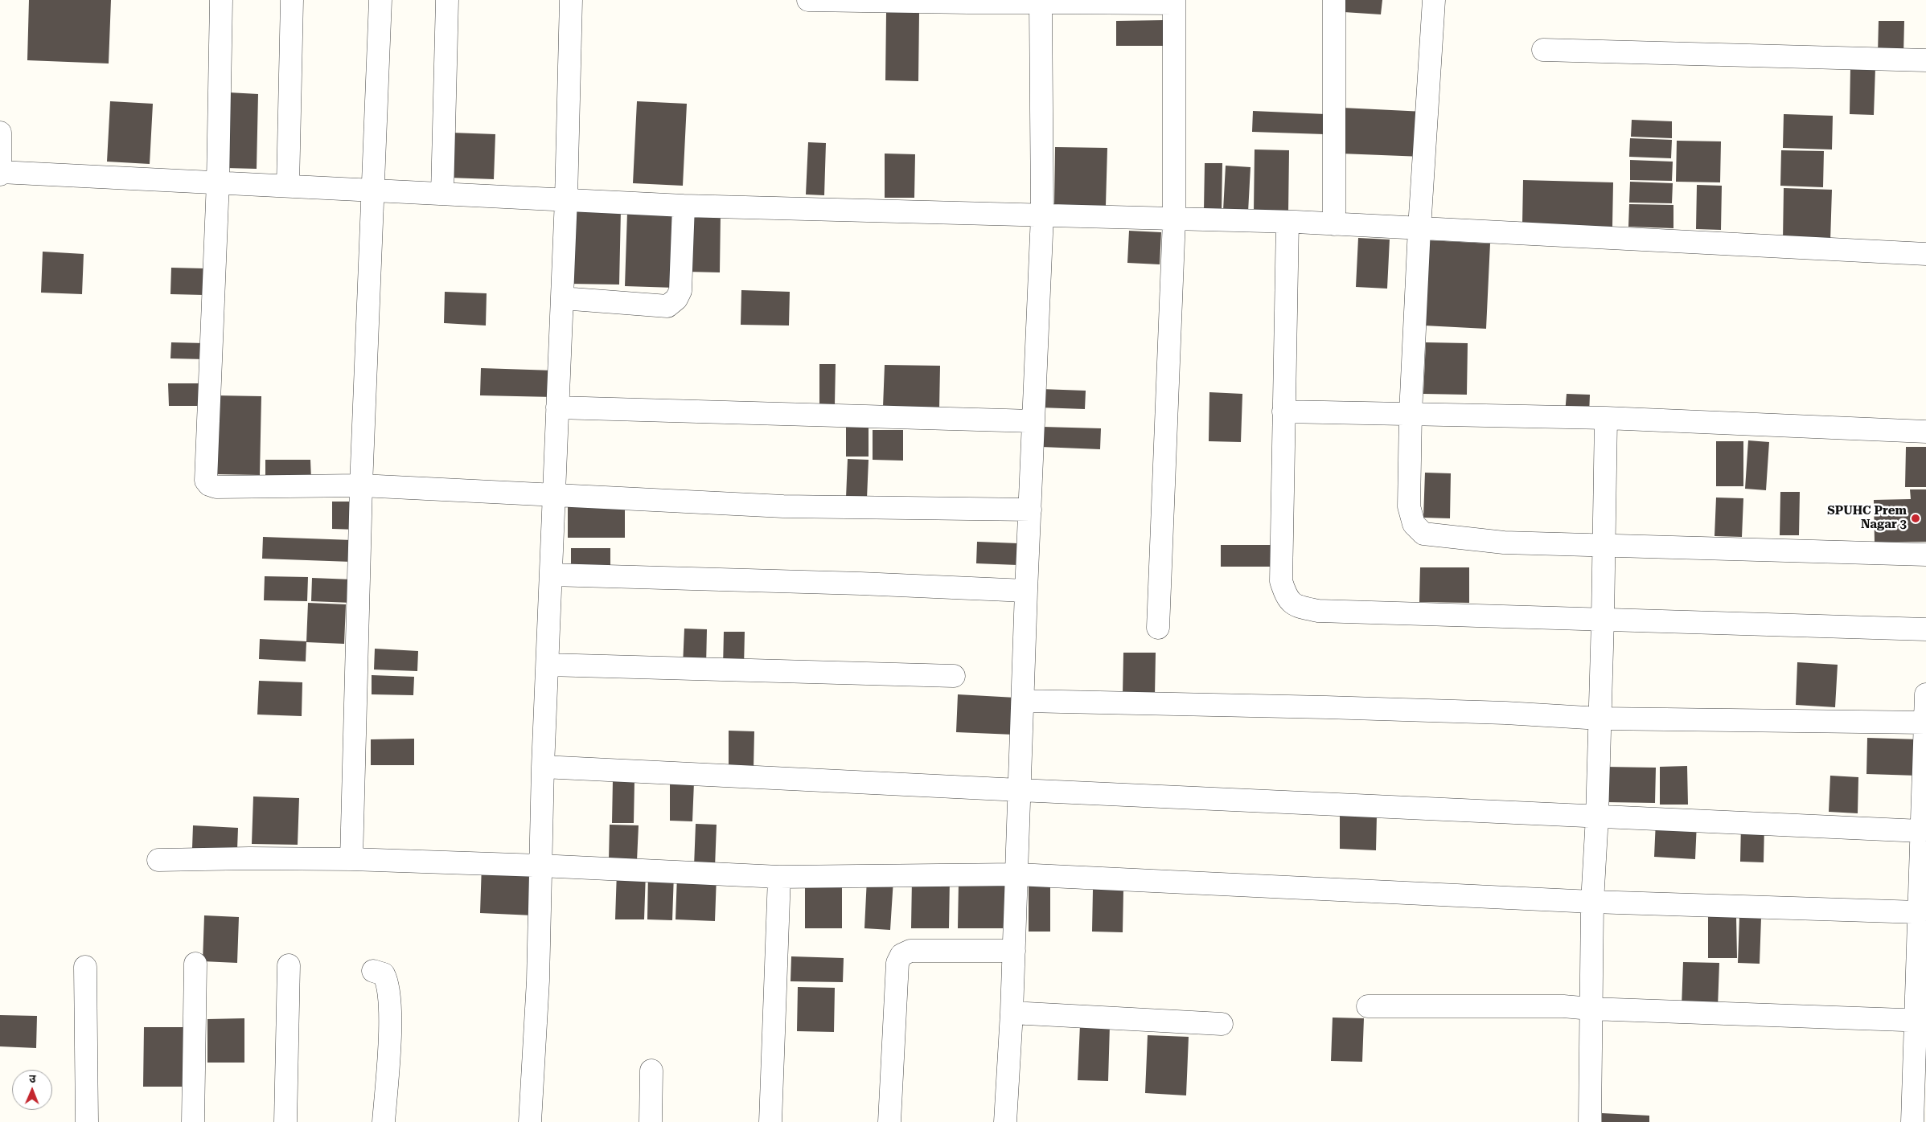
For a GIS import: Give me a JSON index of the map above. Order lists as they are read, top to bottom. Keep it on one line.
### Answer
{"places":["SPUHC Prem Nagar 3"],"north":"top"}
